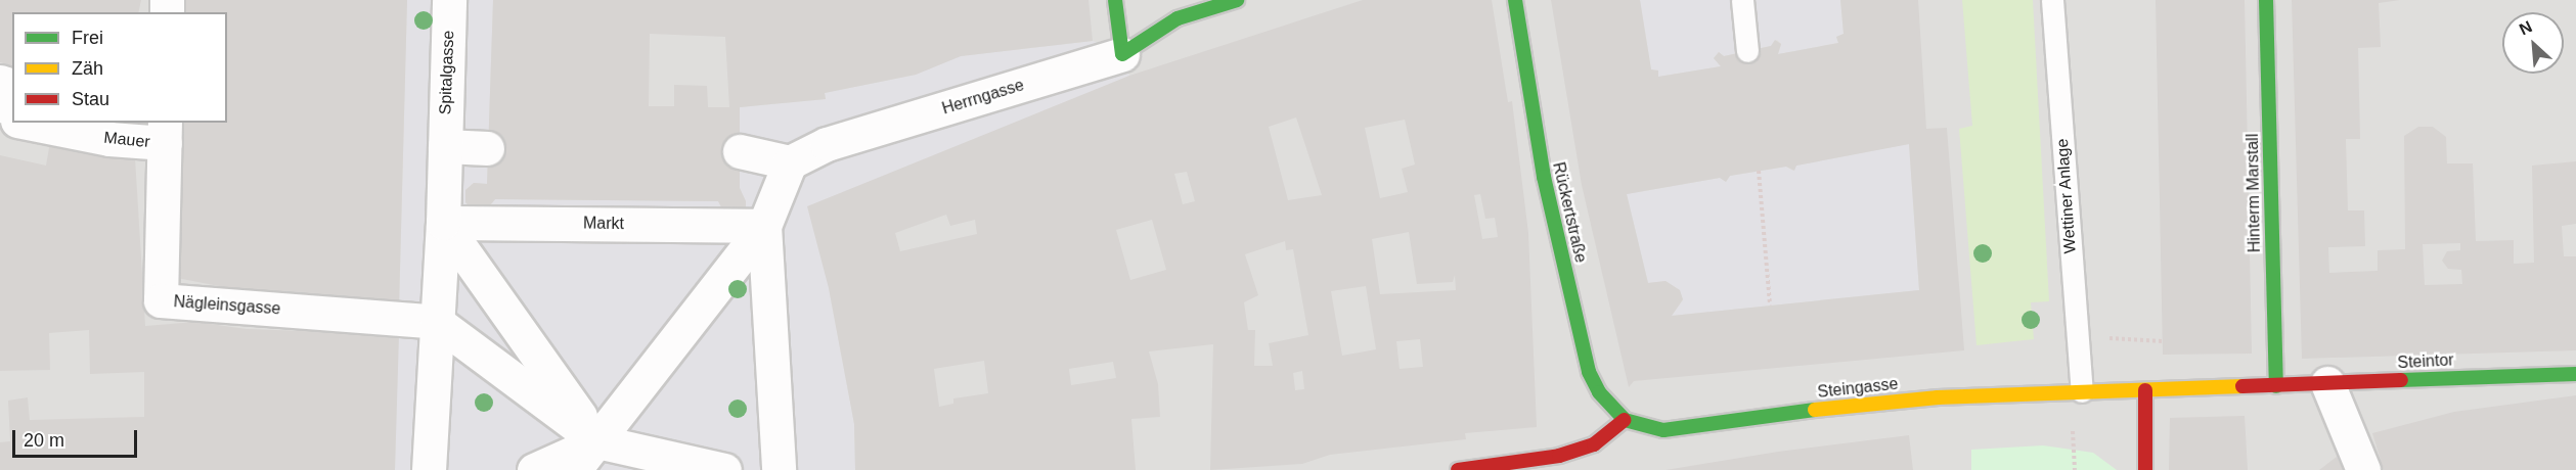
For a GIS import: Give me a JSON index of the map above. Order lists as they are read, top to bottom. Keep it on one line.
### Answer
{"streets":{"street":["Spitalgasse","Herrngasse","Mauer","Hinterm Marstall","Rückertstraße","Markt","Nägleinsgasse","Steintor","Steingasse"],"lane":["Wettiner Anlage"]},"crossings":[["Spitalgasse","Markt"],["Mauer","Nägleinsgasse"],["Hinterm Marstall","Steintor"],["Hinterm Marstall","Steingasse"],["Wettiner Anlage","Steingasse"],["Rückertstraße","Steingasse"],["Steintor","Steingasse"]],"legend":["Frei","Zäh","Stau"],"scale_bar":"20 m","north":"top left"}
